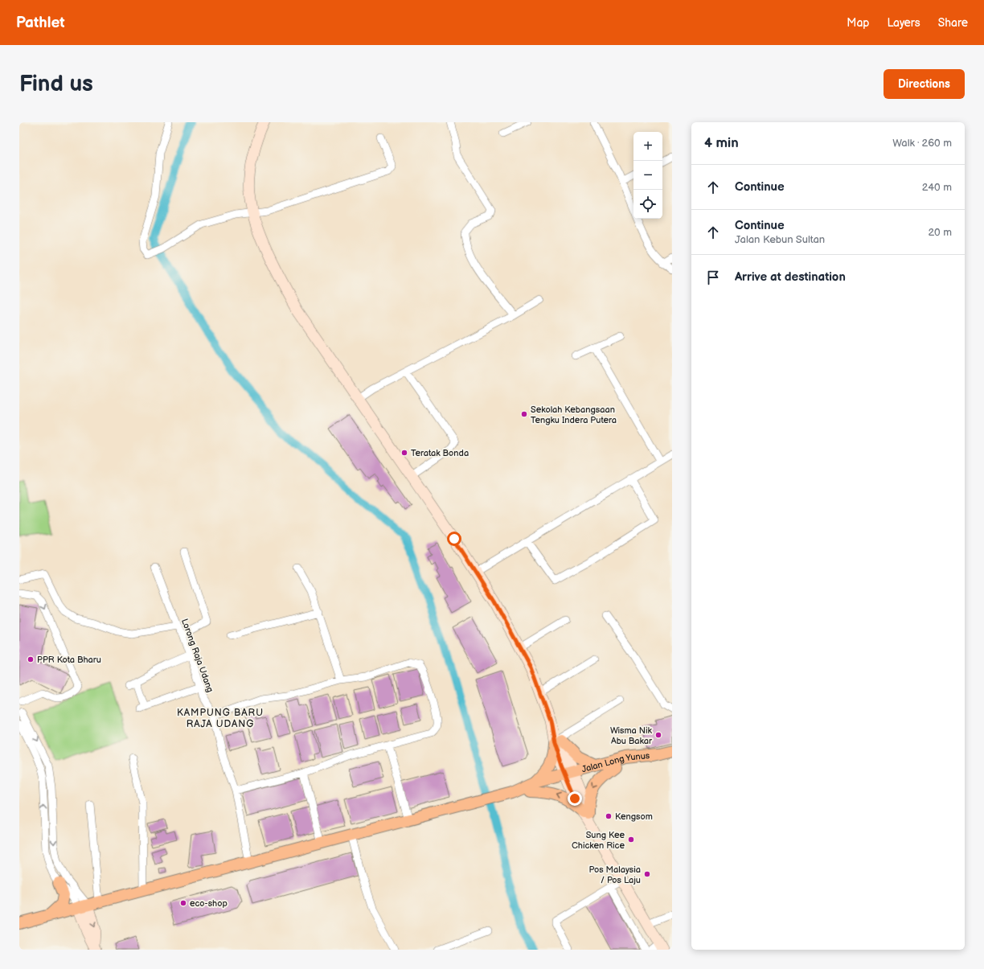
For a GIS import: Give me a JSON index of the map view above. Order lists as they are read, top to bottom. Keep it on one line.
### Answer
{"streets":{"main road":["Jalan Long Yunus"],"street":["Lorong Raja Udang"]},"districts":["KAMPUNG BARU RAJA UDANG"],"places":["Sekolah Kebangsaan Tengku Indera Putera","Teratak Bonda","PPR Kota Bharu","Wisma Nik Abu Bakar","Kengsom","Sung Kee Chicken Rice","Pos Malaysia / Pos Laju","eco-shop"],"page":{"header":"Pathlet","nav":["Map","Layers","Share"],"buttons":"Directions","title":"Find us","heading":["4 min","Walk · 260 m"],"map_buttons":["+","−"],"list":[["Continue","240 m"],["Continue","Jalan Kebun Sultan","20 m"],"Arrive at destination"]}}
